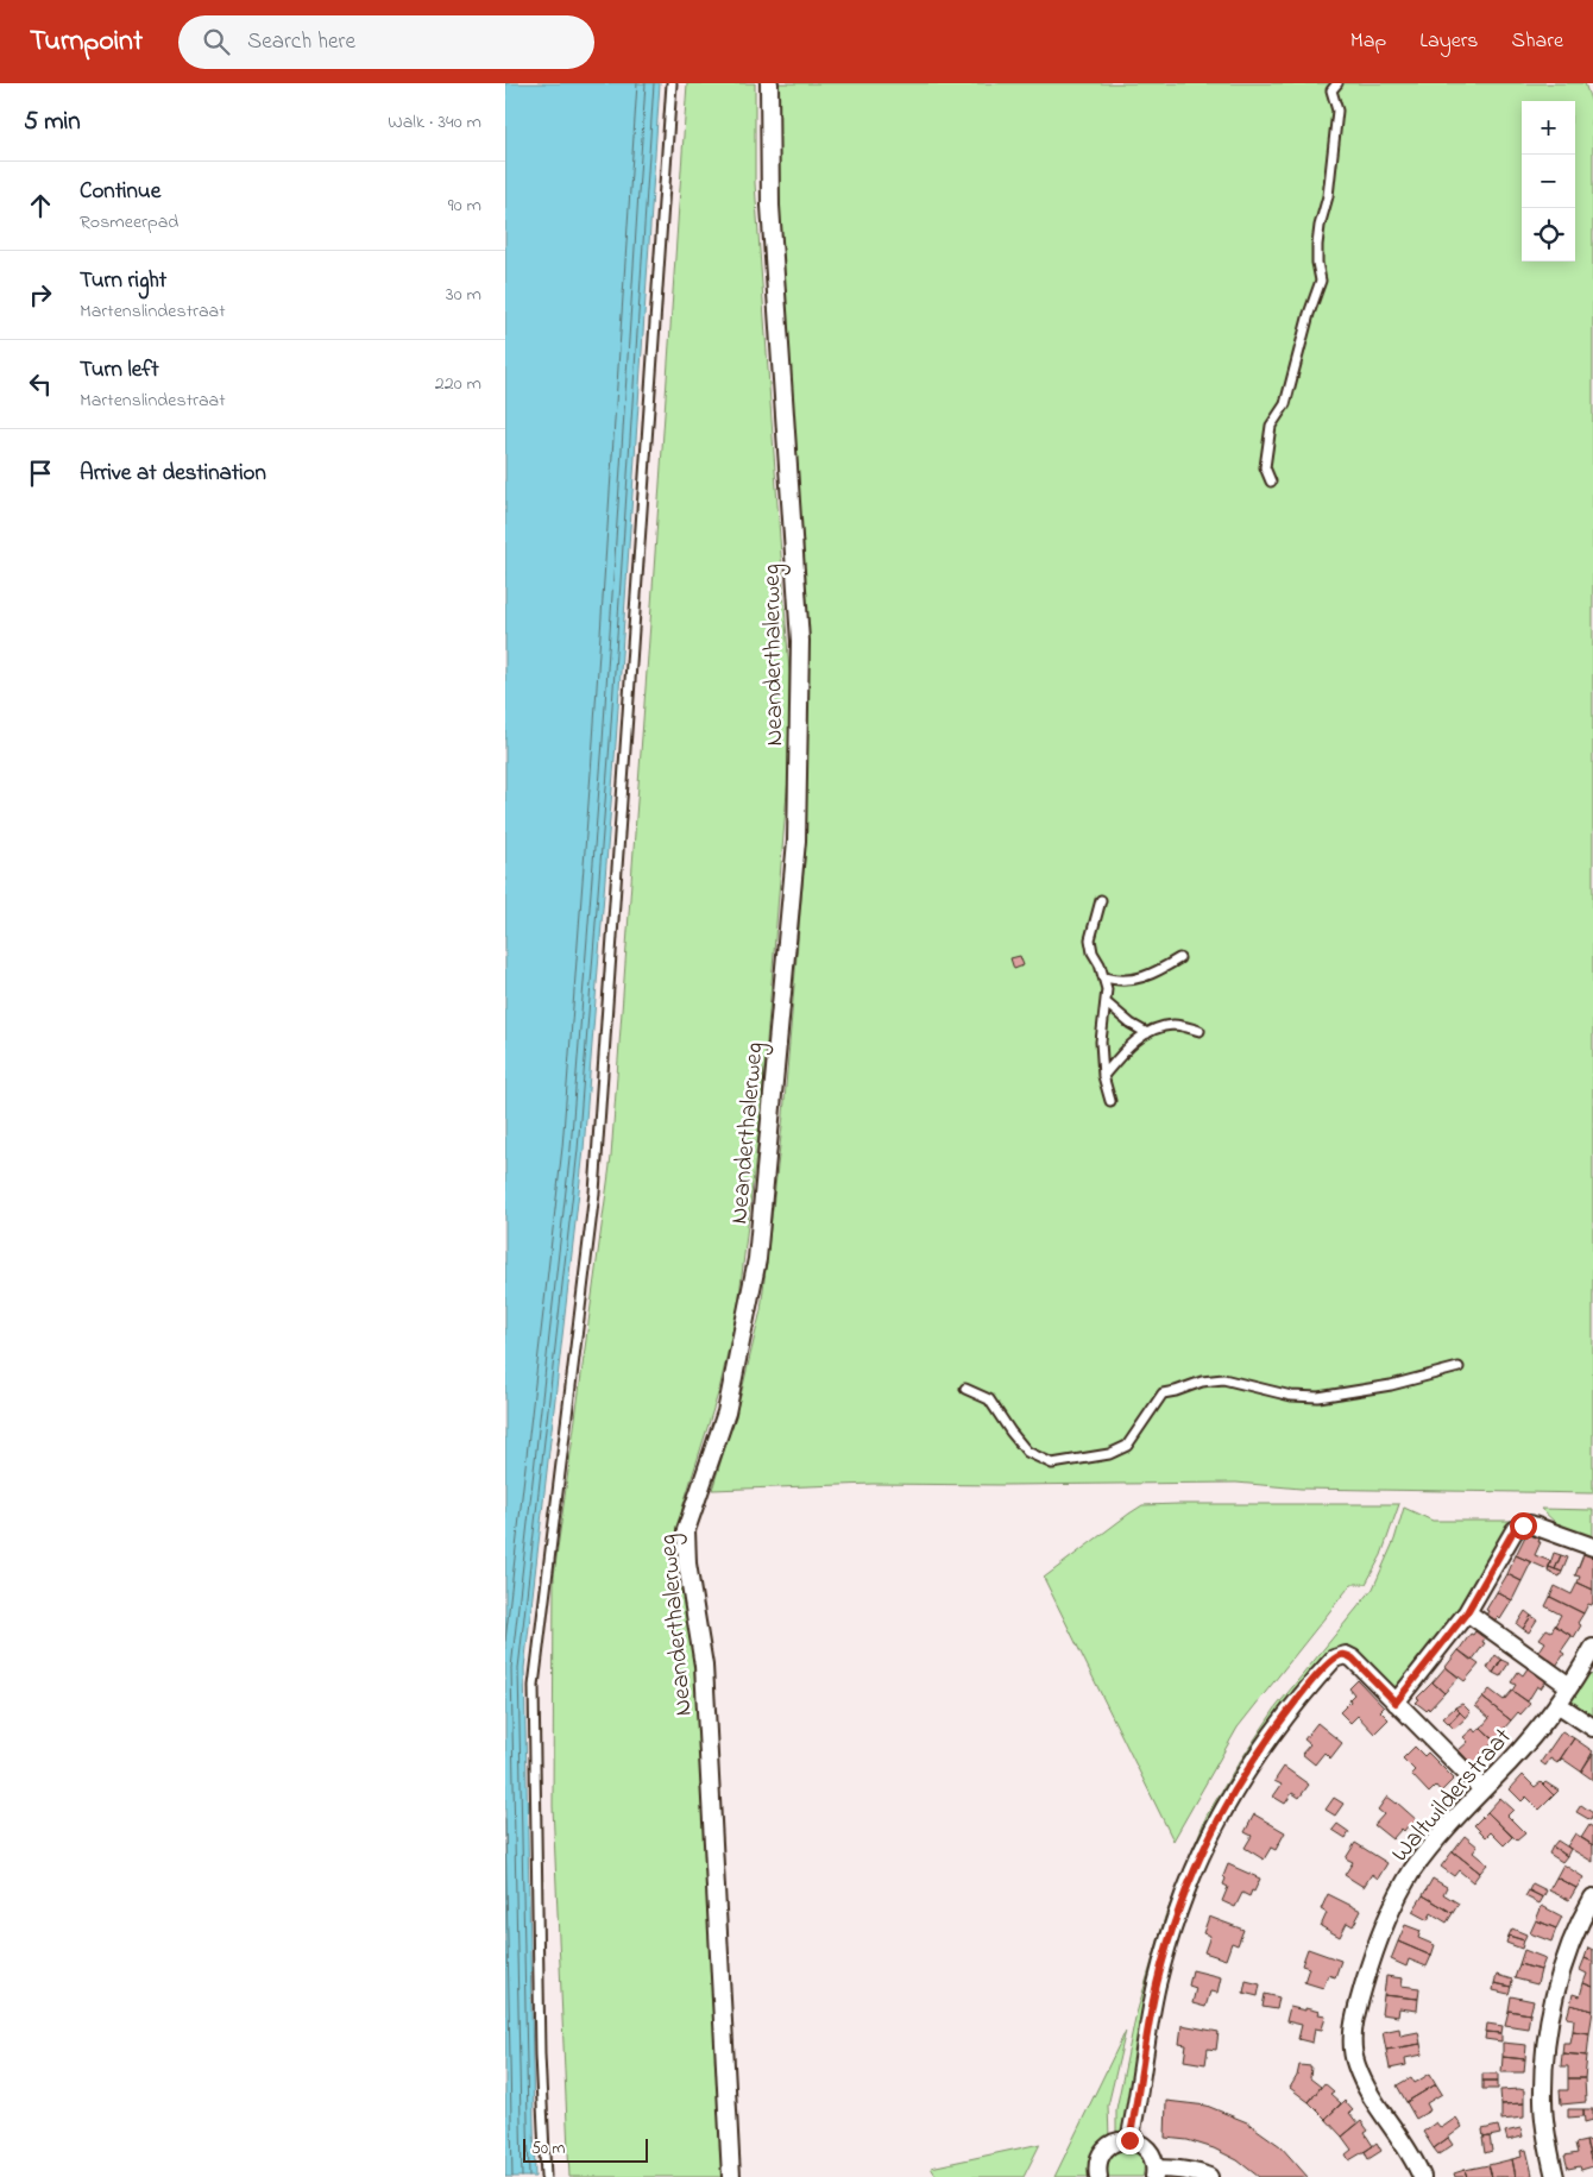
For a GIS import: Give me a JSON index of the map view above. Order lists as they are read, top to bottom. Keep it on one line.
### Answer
{"streets":{"street":["Neanderthalerweg","Waltwilderstraat"]},"scale_bar":"50 m","page":{"header":"Turnpoint","search":"Search here","nav":["Map","Layers","Share"],"heading":["5 min","Walk · 340 m"],"map_buttons":["+","−"],"list":[["Continue","Rosmeerpad","90 m"],["Turn right","Martenslindestraat","30 m"],["Turn left","Martenslindestraat","220 m"],"Arrive at destination"],"scale":"50 m"}}
